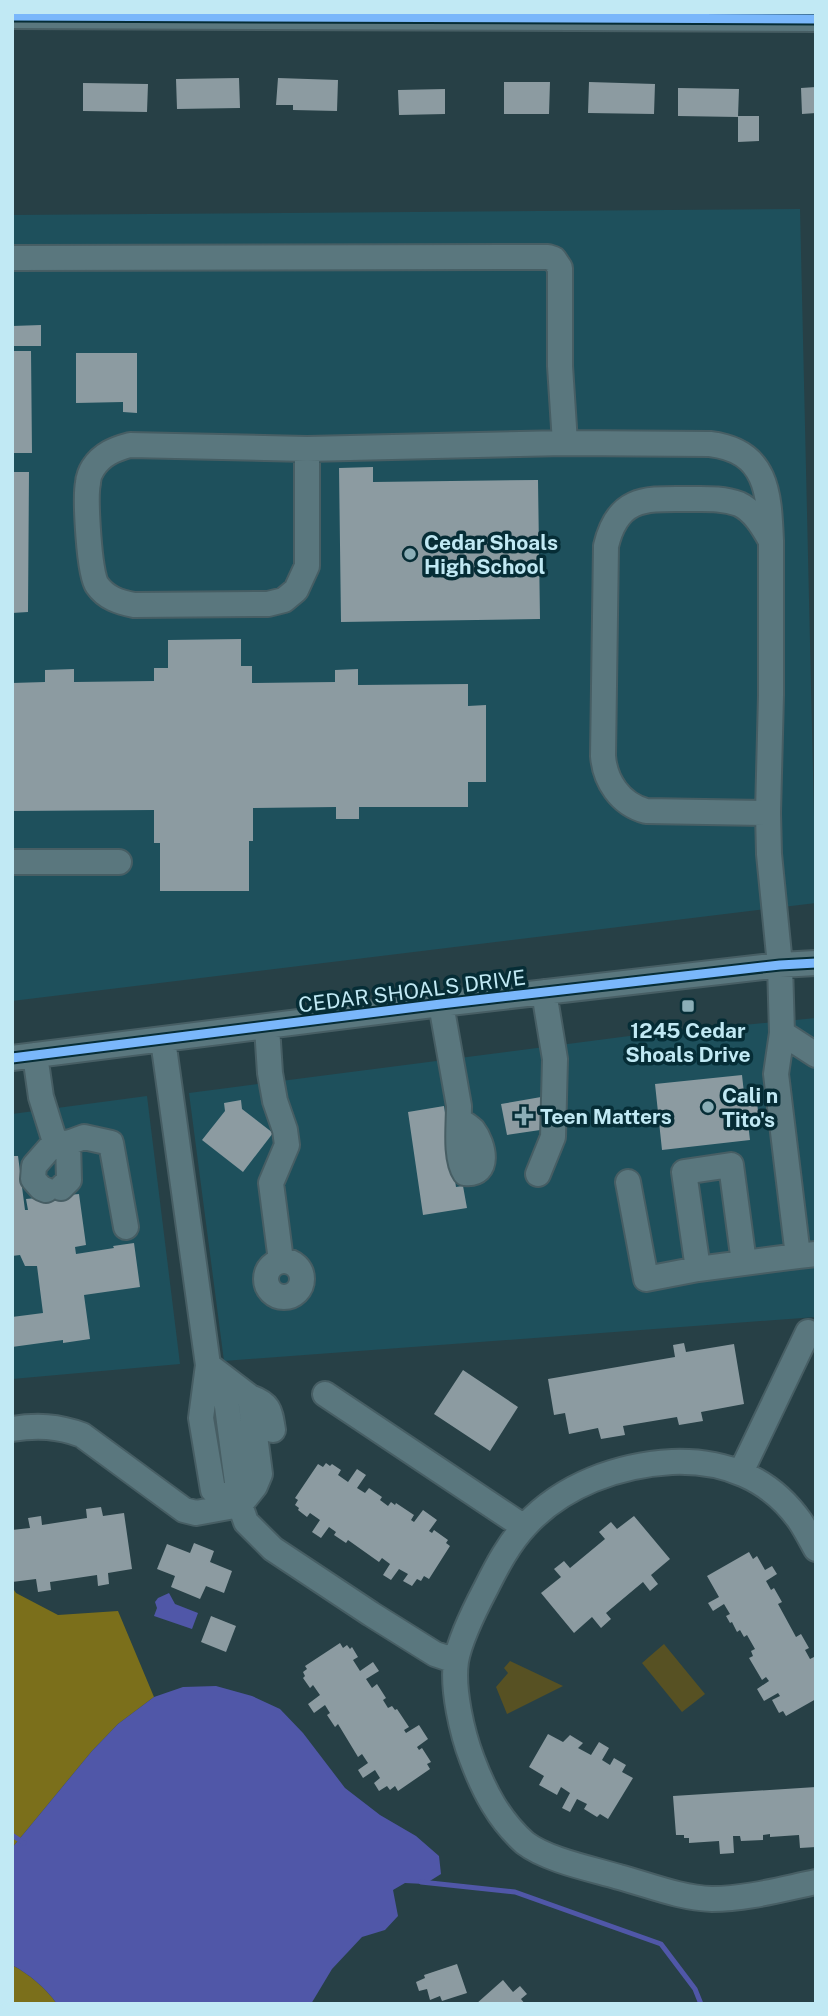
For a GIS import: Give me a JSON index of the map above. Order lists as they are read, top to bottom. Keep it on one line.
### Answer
{"streets":{"street":["CEDAR SHOALS DRIVE"]},"places":{"other":["Cedar Shoals High School","Cali n Tito's"],"transit":["1245 Cedar Shoals Drive"],"health":["Teen Matters"]}}
